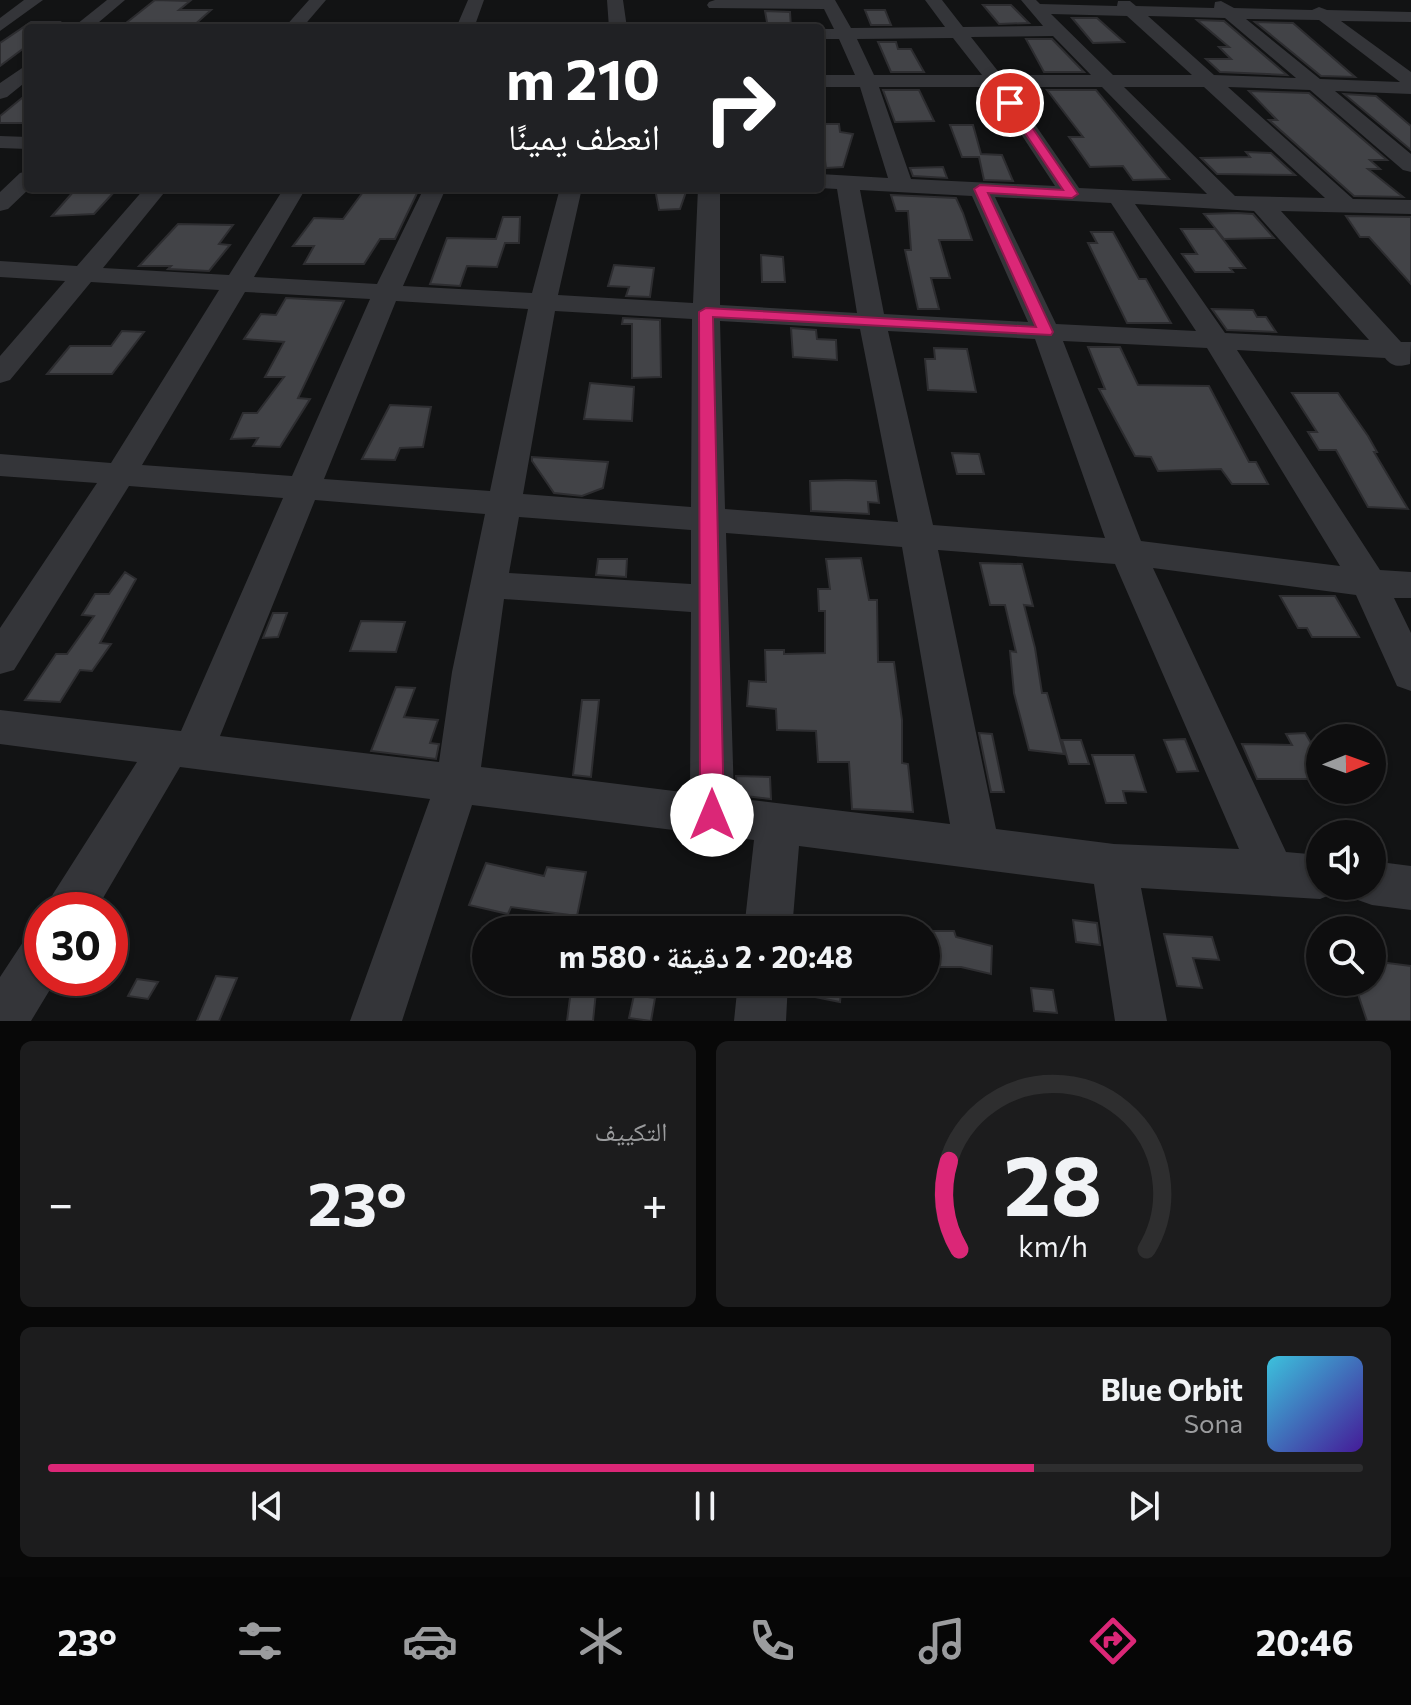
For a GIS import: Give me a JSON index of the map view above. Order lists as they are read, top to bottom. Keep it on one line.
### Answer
{"north":"right","page":{"turn":["210 m","انعطف يمينًا"],"limit":"30","trip":"20:48 · 2 دقيقة · 580 m","tile":"التكييف","heat":["−","23°","+"],"song":["Blue Orbit","Sona"],"tabs":["20:46","23°"],"gauge":["28","km/h"]}}
